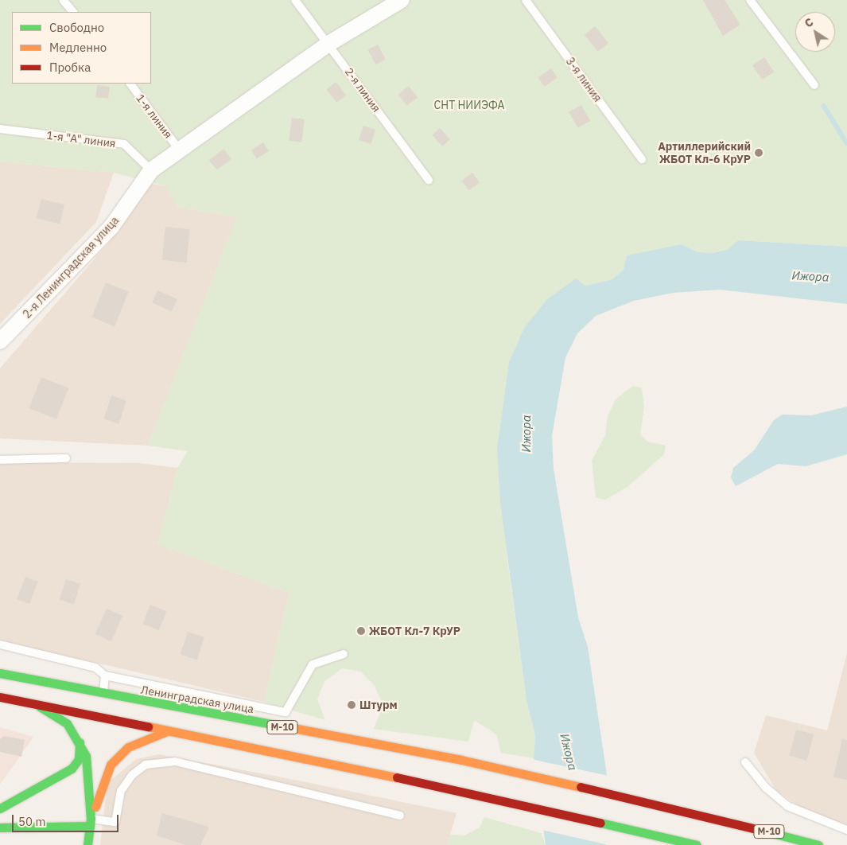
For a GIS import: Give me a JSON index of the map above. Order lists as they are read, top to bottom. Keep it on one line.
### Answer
{"streets":{"main road":["Ленинградская улица","М-10"],"street":["2-я Ленинградская улица"],"lane":["3-я линия","2-я линия","1-я линия","1-я \"А\" линия"]},"crossings":[["1-я \"А\" линия","2-я Ленинградская улица"]],"water":["Ижора"],"parks":["СНТ НИИЭФА"],"places":["Артиллерийский ЖБОТ Кл-6 КрУР","ЖБОТ Кл-7 КрУР","Штурм"],"legend":["Свободно","Медленно","Пробка"],"scale_bar":"50 m","north":"top left"}
